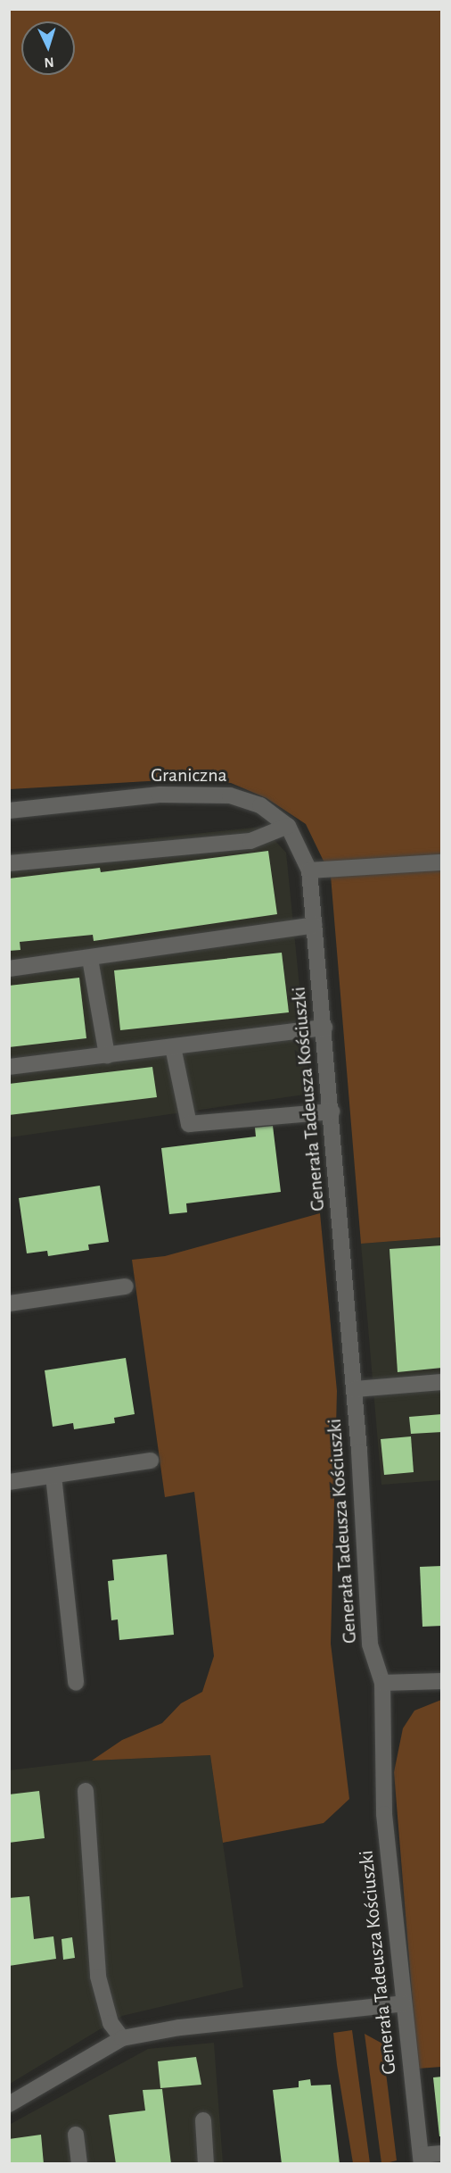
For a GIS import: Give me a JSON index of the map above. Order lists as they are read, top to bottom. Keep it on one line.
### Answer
{"streets":{"street":["Graniczna","Generała Tadeusza Kościuszki"]},"crossings":[["Graniczna","Generała Tadeusza Kościuszki"]],"north":"bottom"}
